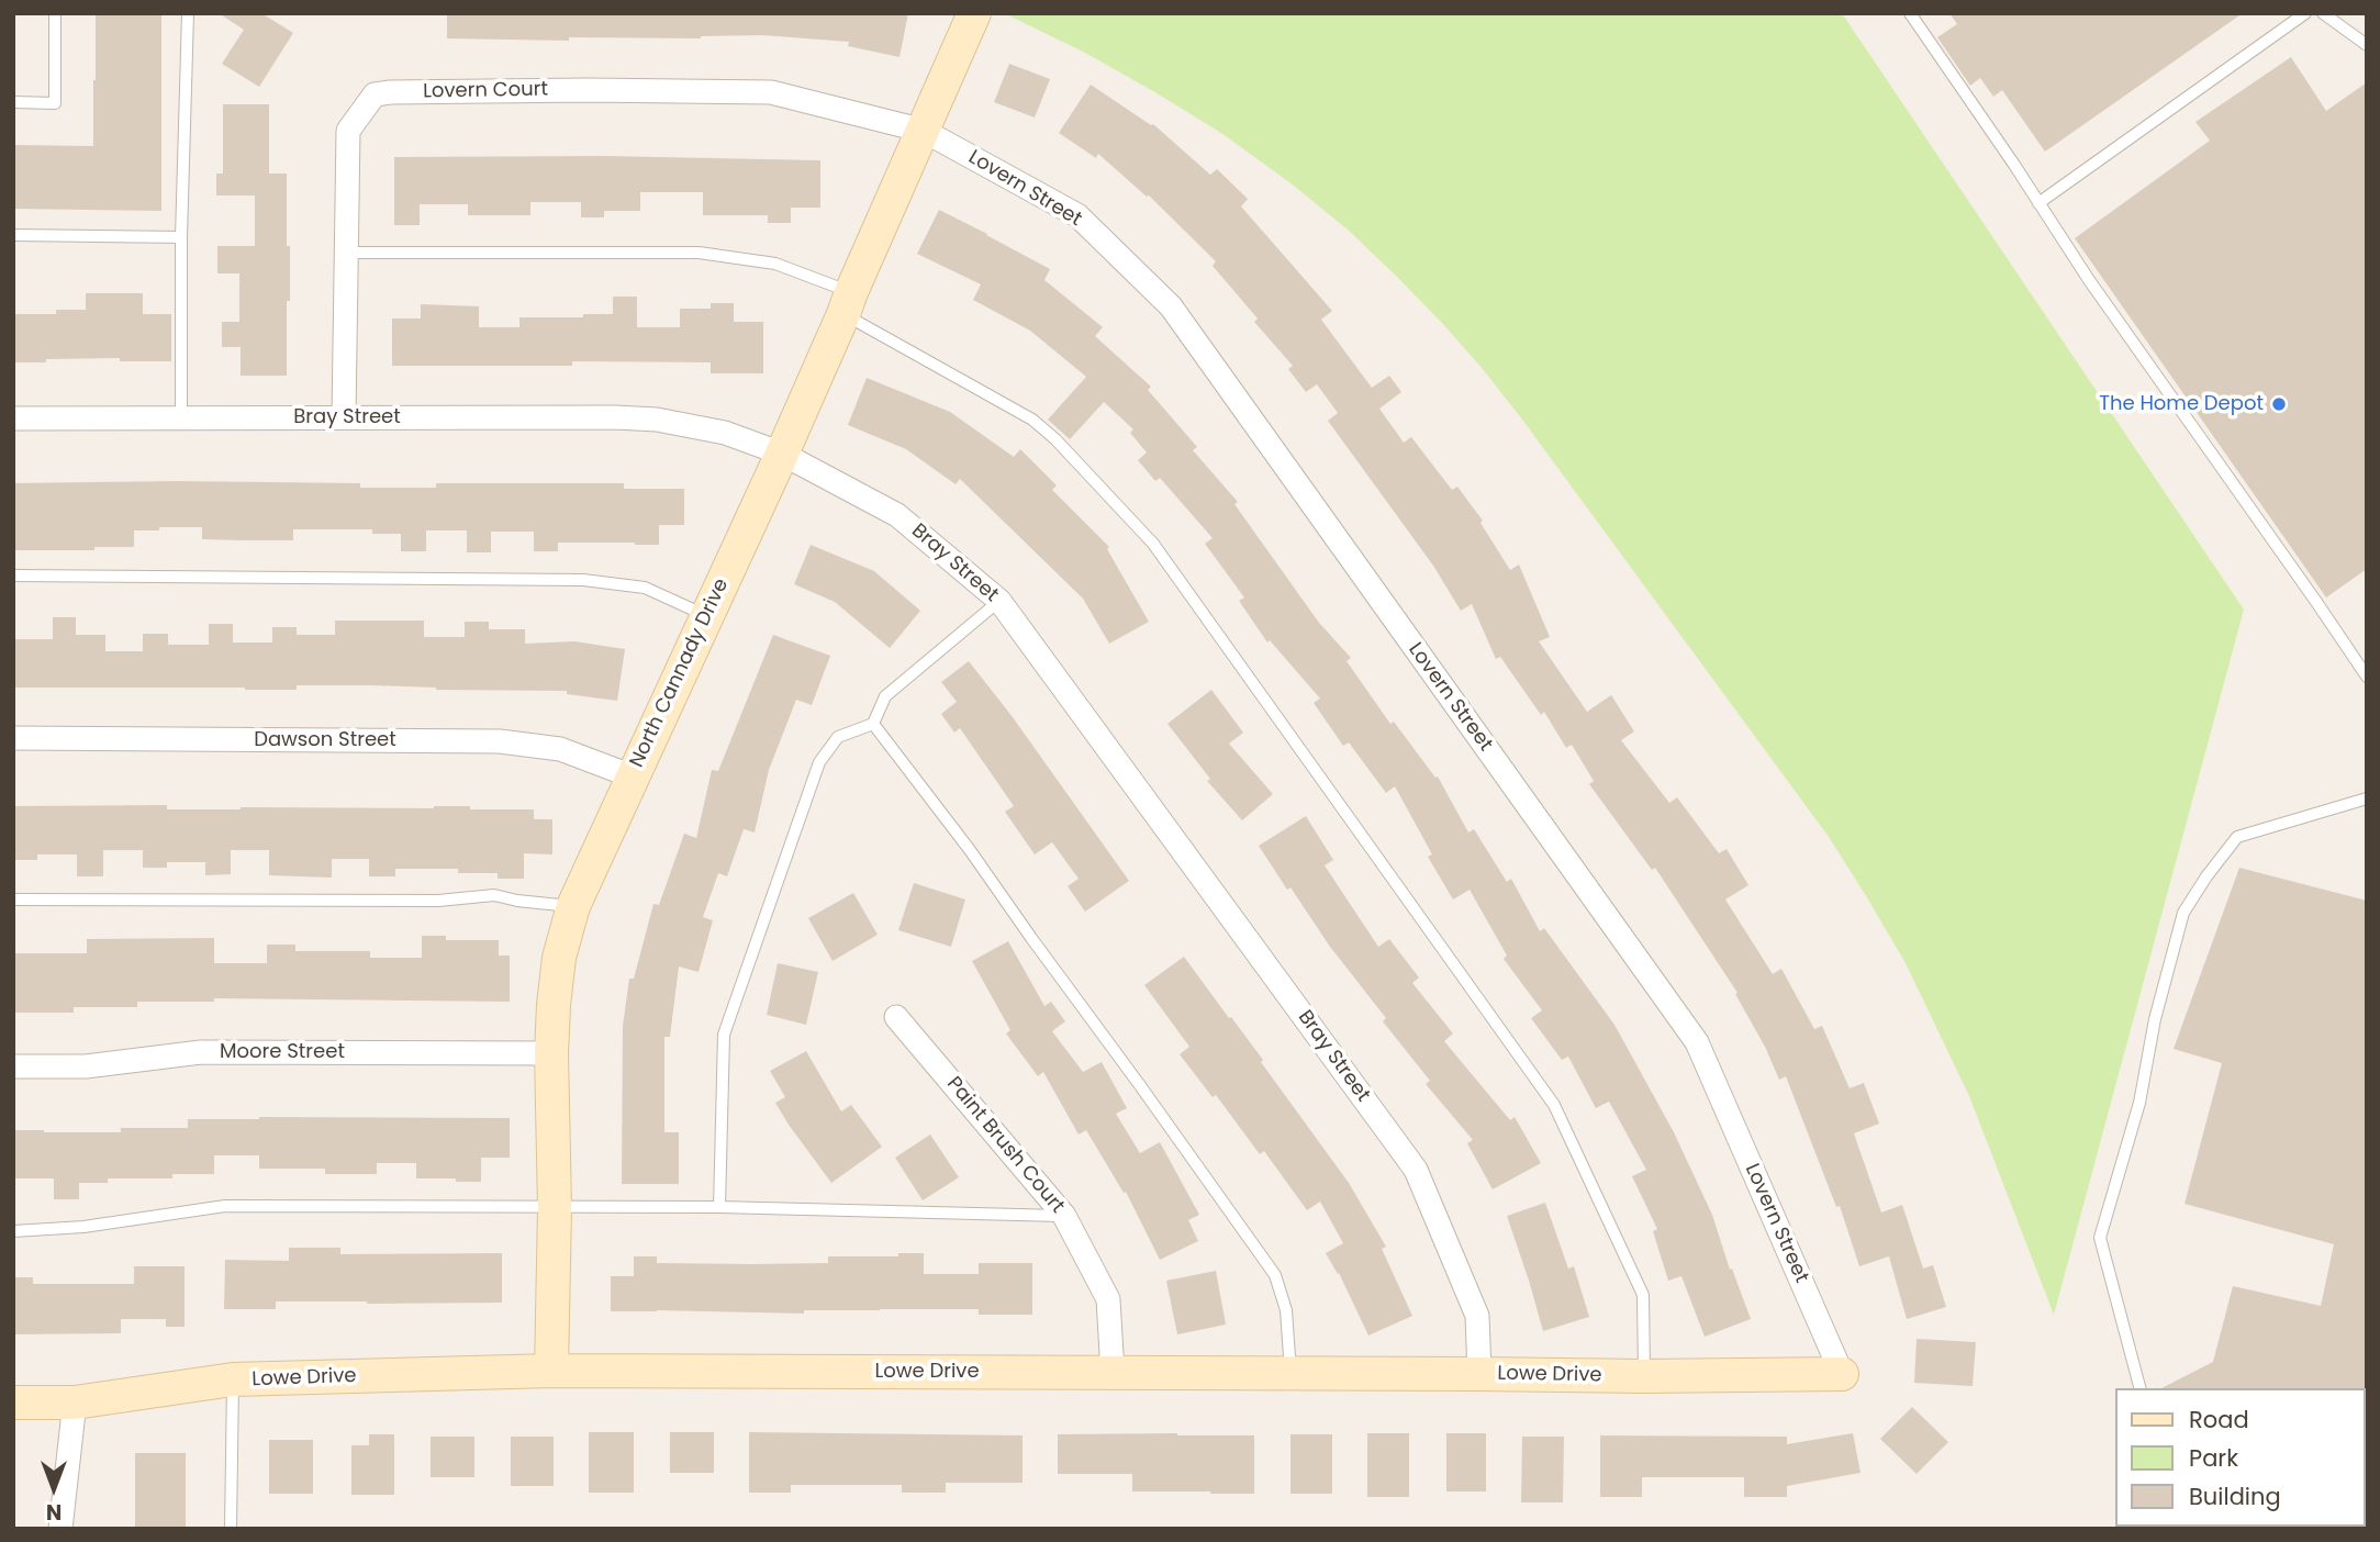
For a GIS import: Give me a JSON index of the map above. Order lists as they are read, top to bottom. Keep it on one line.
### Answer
{"streets":{"street":["Lovern Court","Lovern Street","Bray Street","North Cannady Drive","Dawson Street","Moore Street","Paint Brush Court","Lowe Drive"]},"crossings":[["Lovern Court","Lovern Street"],["Lovern Court","Bray Street"],["Lovern Court","North Cannady Drive"],["Lovern Street","North Cannady Drive"],["Lovern Street","Lowe Drive"],["Bray Street","North Cannady Drive"],["Bray Street","Lowe Drive"],["North Cannady Drive","Dawson Street"],["North Cannady Drive","Moore Street"],["North Cannady Drive","Lowe Drive"],["Paint Brush Court","Lowe Drive"]],"places":["The Home Depot"],"legend":["Road","Park","Building"],"north":"bottom"}
